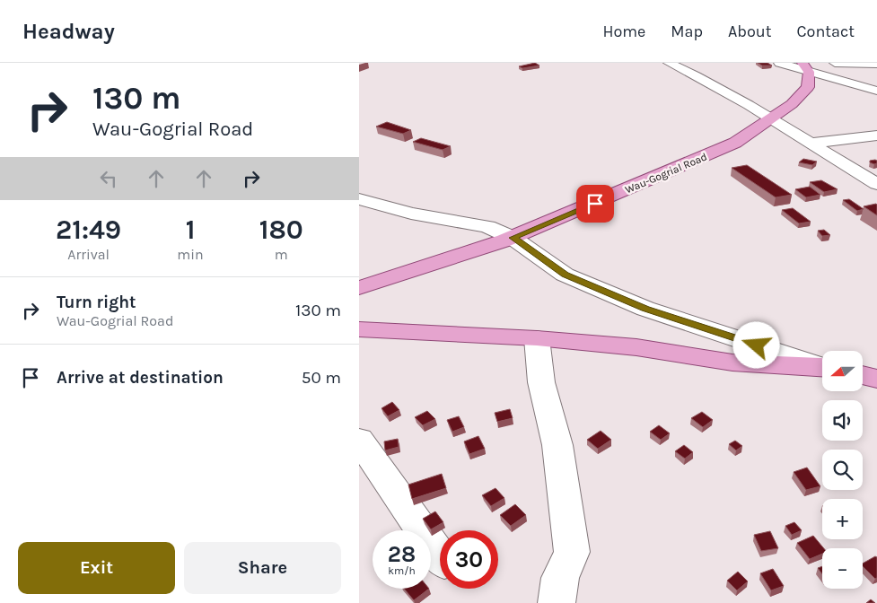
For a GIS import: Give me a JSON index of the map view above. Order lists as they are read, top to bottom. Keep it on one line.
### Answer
{"streets":{"main road":["Wau-Gogrial Road"]},"north":"left","page":{"header":"Headway","nav":["Home","Map","About","Contact"],"turn":["130 m","Wau-Gogrial Road"],"eta":["21:49","Arrival","1","min","180","m"],"list":[{"name":"Turn right","note":"Wau-Gogrial Road","value":"130 m"},{"name":"Arrive at destination","value":"50 m"}],"map_buttons":["+","−"],"speed":"28 km/h","limit":"30","buttons":["Exit","Share"]}}
